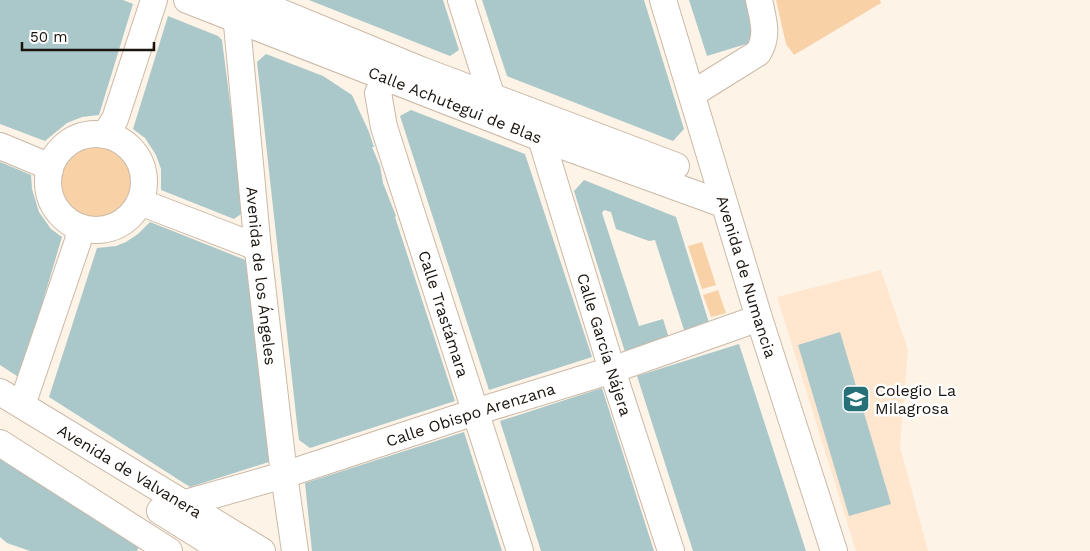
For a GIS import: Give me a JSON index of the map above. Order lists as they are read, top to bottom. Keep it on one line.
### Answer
{"streets":{"street":["Calle Achutegui de Blas","Avenida de los Ángeles","Avenida de Numancia","Calle Trastámara","Calle García Nájera","Calle Obispo Arenzana","Avenida de Valvanera"]},"crossings":[["Calle Achutegui de Blas","Avenida de los Ángeles"],["Calle Achutegui de Blas","Avenida de Numancia"],["Calle Achutegui de Blas","Calle Trastámara"],["Calle Achutegui de Blas","Calle García Nájera"],["Avenida de los Ángeles","Calle Obispo Arenzana"],["Avenida de Numancia","Calle Obispo Arenzana"],["Calle Trastámara","Calle Obispo Arenzana"],["Calle García Nájera","Calle Obispo Arenzana"],["Calle Obispo Arenzana","Avenida de Valvanera"]],"places":{"school or university":["Colegio La Milagrosa"]},"scale_bar":"50 m"}
